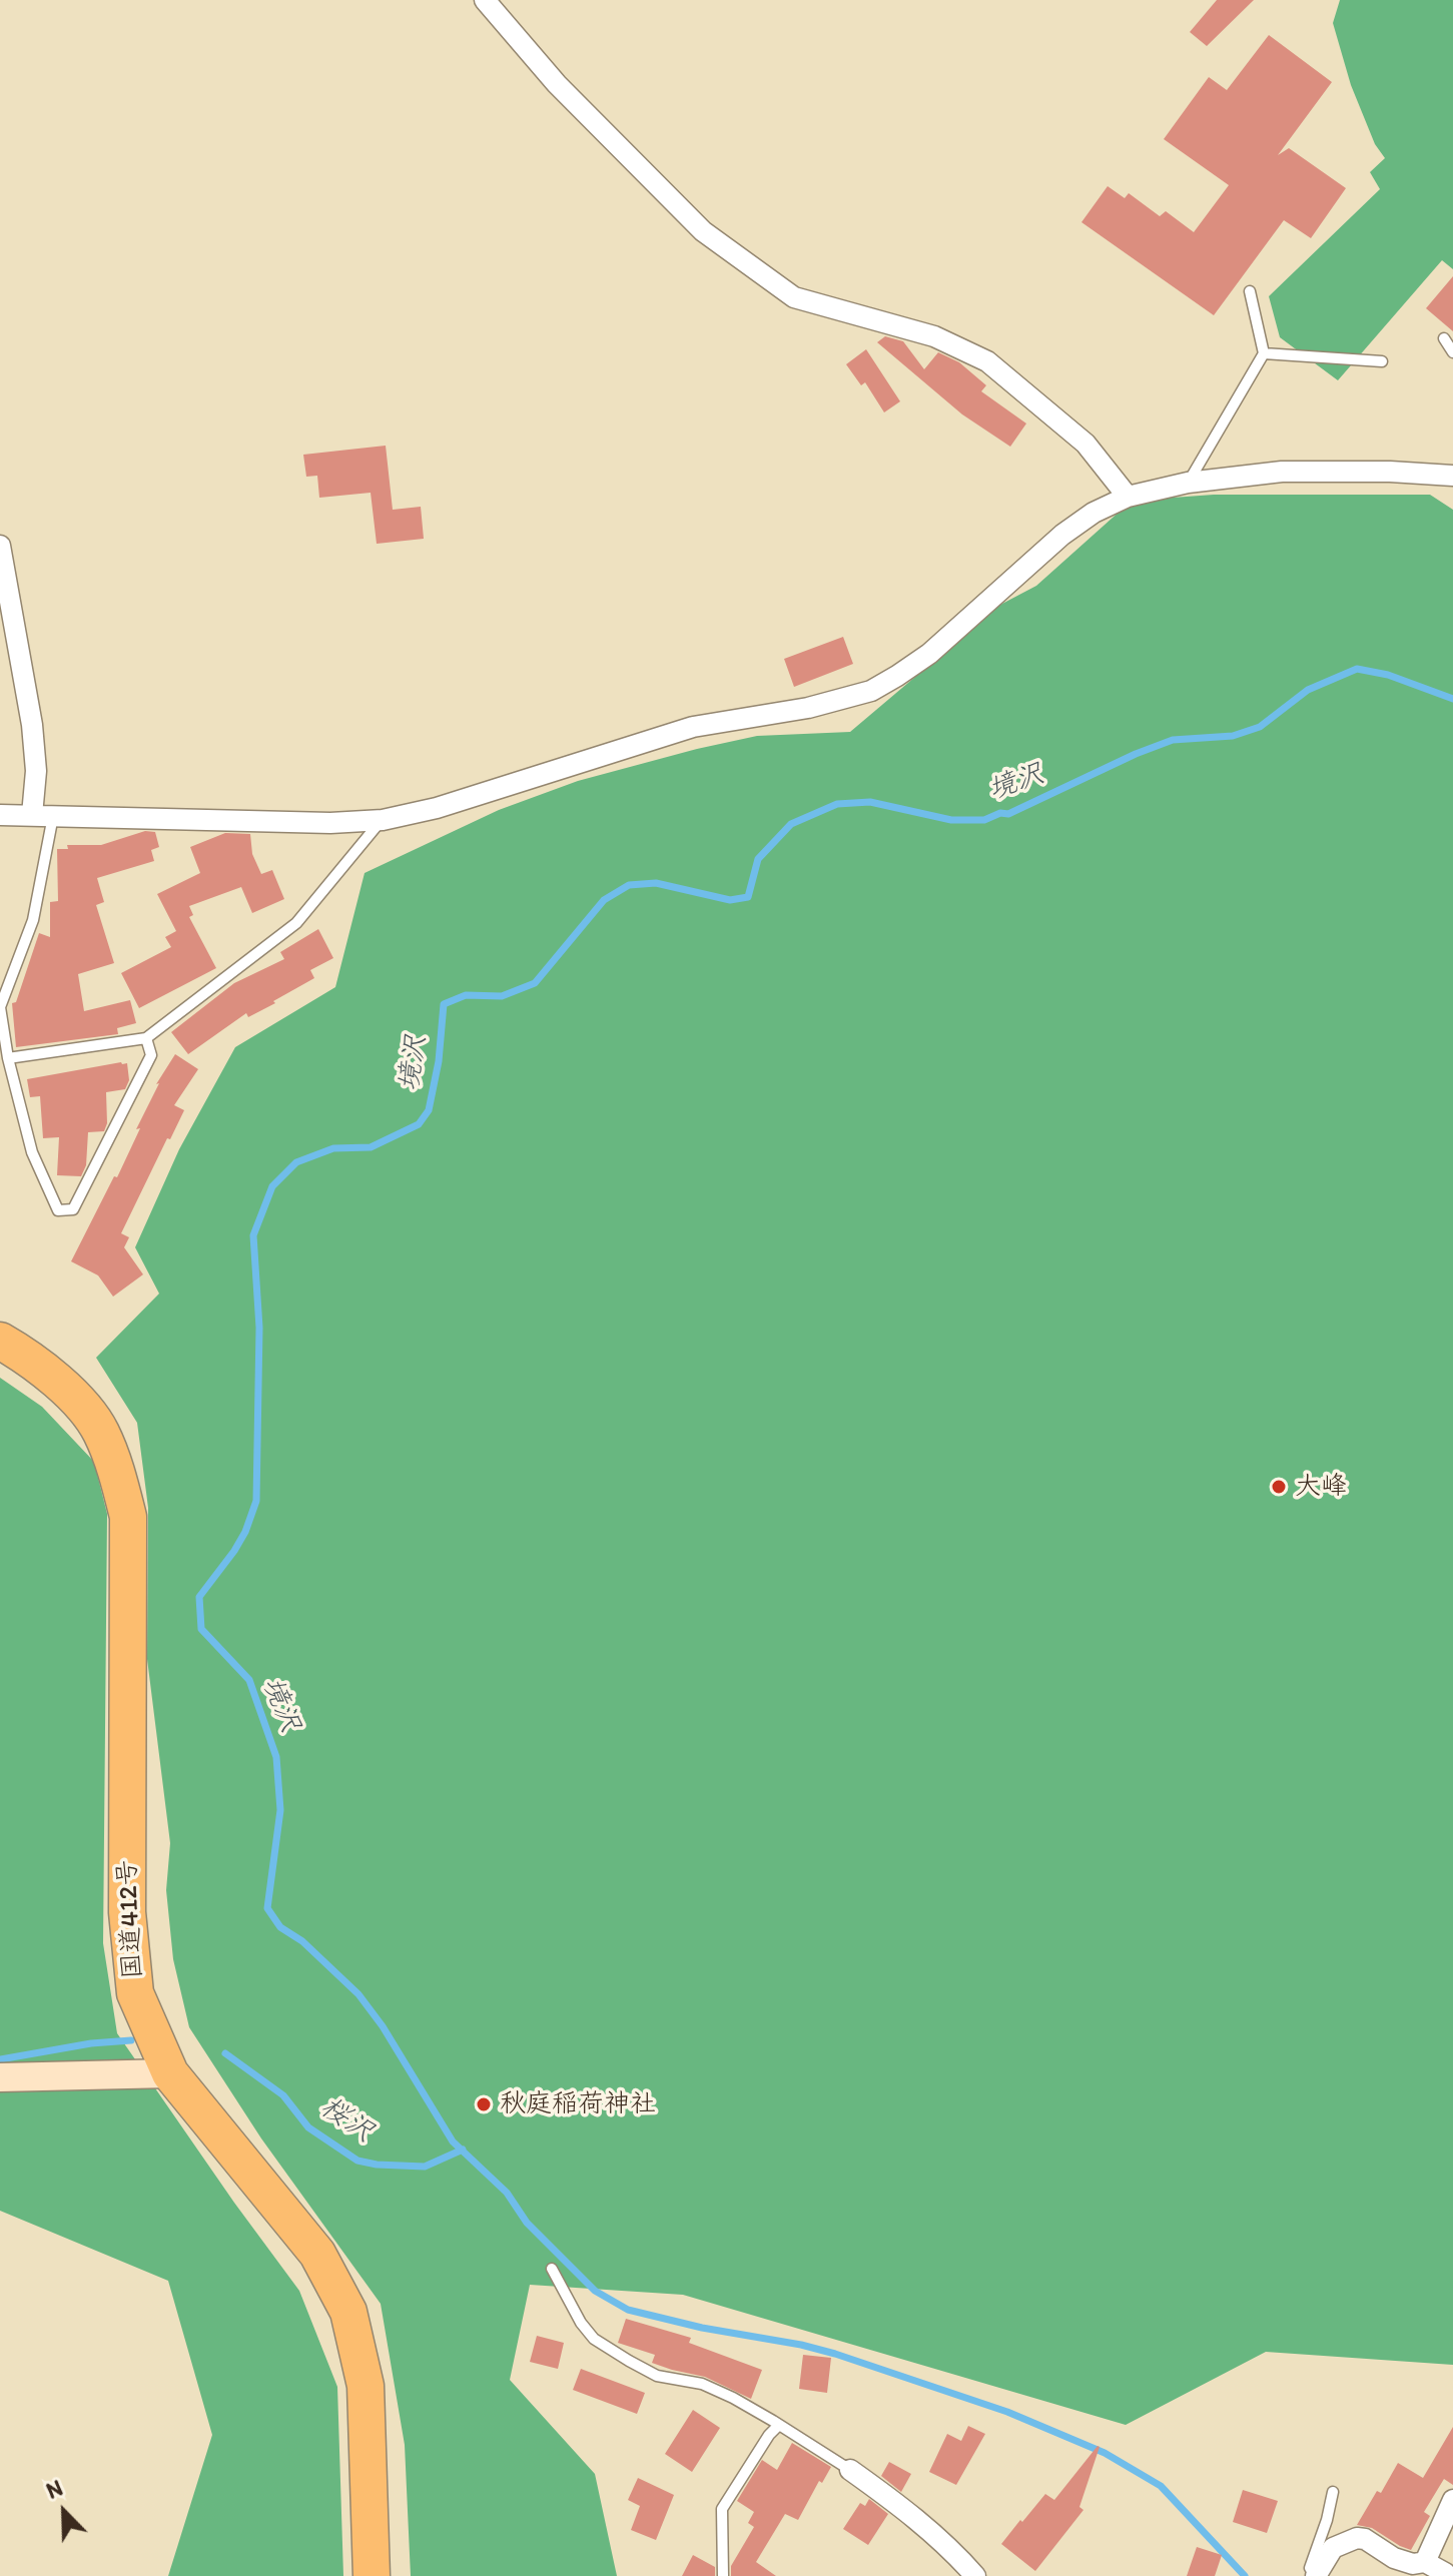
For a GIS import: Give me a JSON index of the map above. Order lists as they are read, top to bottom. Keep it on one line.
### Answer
{"streets":{"highway":["国道412号"]},"water":["境沢","桜沢"],"places":["大峰","秋庭稲荷神社"],"north":"top left"}
